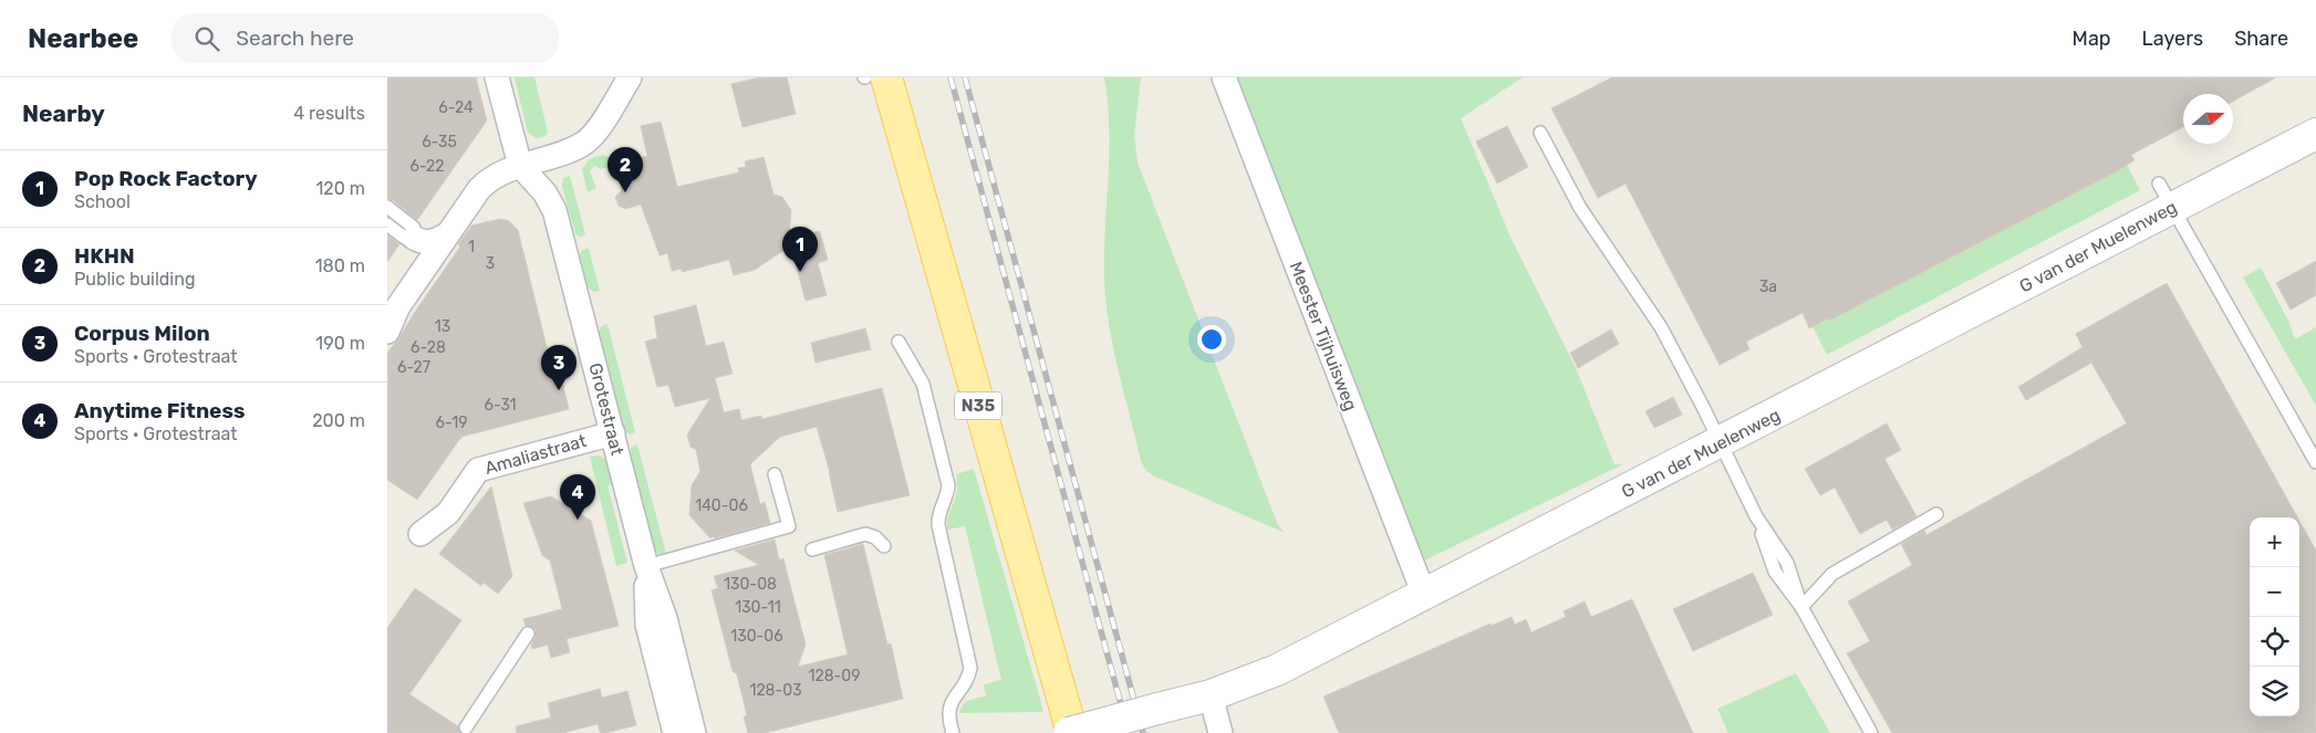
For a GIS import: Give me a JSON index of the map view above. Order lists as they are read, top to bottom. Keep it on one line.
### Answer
{"streets":{"main road":["N35"],"street":["G van der Muelenweg","Meester Tijhuisweg","Grotestraat","Amaliastraat"]},"crossings":[["G van der Muelenweg","Meester Tijhuisweg"],["G van der Muelenweg","N35"],["Grotestraat","Amaliastraat"]],"house_numbers":["6-24","6-35","6-22","1","3","3a","13","6-28","6-27","6-31","6-19","140-06","130-08","130-11","130-06","128-09","128-03"],"north":"right","page":{"header":"Nearbee","search":"Search here","nav":["Map","Layers","Share"],"heading":["Nearby","4 results"],"pins":["2","1","3","4"],"list":[{"mark":"1","name":"Pop Rock Factory","note":"School","value":"120 m"},{"mark":"2","name":"HKHN","note":"Public building","value":"180 m"},{"mark":"3","name":"Corpus Milon","note":"Sports · Grotestraat","value":"190 m"},{"mark":"4","name":"Anytime Fitness","note":"Sports · Grotestraat","value":"200 m"}],"map_buttons":["+","−"]}}
